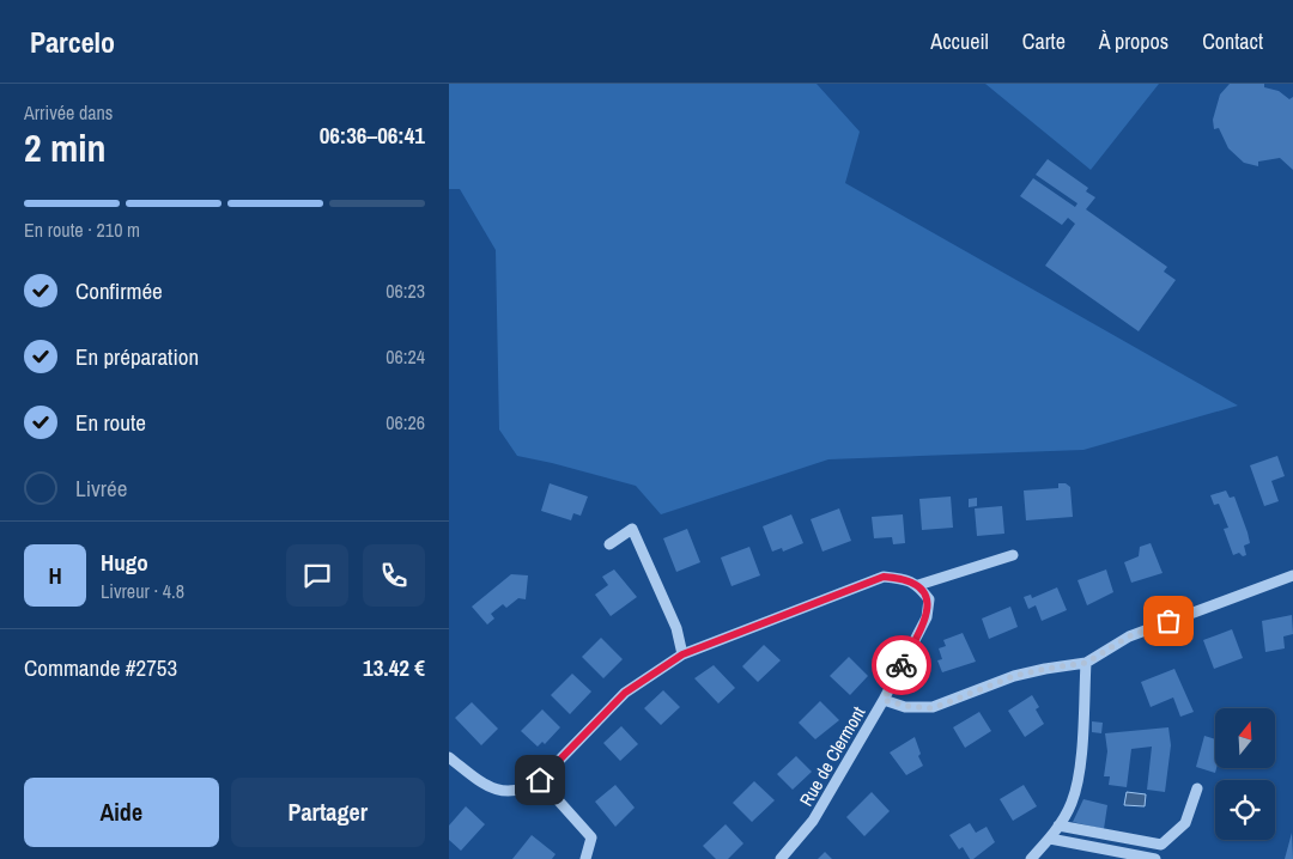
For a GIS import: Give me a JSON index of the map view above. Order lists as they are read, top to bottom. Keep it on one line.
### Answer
{"streets":{"street":["Rue de Clermont"]},"north":"top","page":{"header":"Parcelo","nav":["Accueil","Carte","À propos","Contact"],"heading":["2 min","Arrivée dans","06:36–06:41"],"panel":["Hugo","Livreur · 4.8","Commande #2753","13.42 €"],"bar":"En route · 210 m","list":[["Confirmée","06:23"],["En préparation","06:24"],["En route","06:26"],"Livrée"],"round":"H","buttons":["Aide","Partager"]}}
